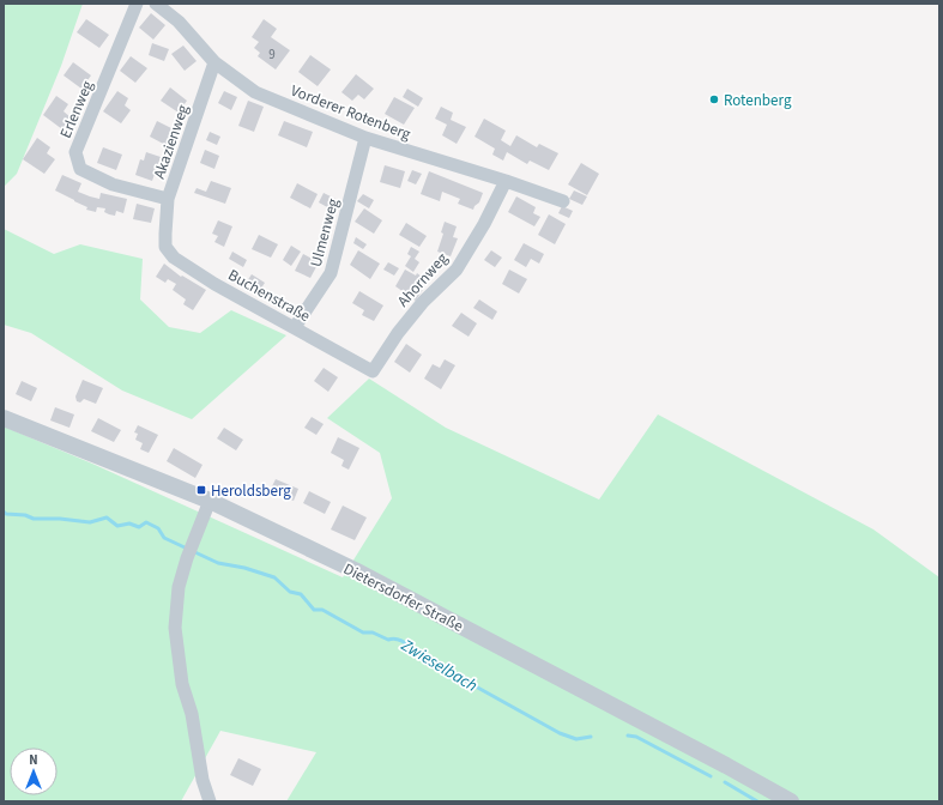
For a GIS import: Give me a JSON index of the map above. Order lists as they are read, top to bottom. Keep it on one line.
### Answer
{"streets":{"street":["Erlenweg","Vorderer Rotenberg","Akazienweg","Ulmenweg","Ahornweg","Buchenstraße","Dietersdorfer Straße"]},"crossings":[["Erlenweg","Akazienweg"],["Vorderer Rotenberg","Akazienweg"],["Vorderer Rotenberg","Ulmenweg"],["Vorderer Rotenberg","Ahornweg"],["Akazienweg","Buchenstraße"],["Ulmenweg","Buchenstraße"],["Ahornweg","Buchenstraße"]],"water":["Zwieselbach"],"places":{"other":["Rotenberg"],"transit":["Heroldsberg"]},"house_numbers":["9"],"north":"top"}
